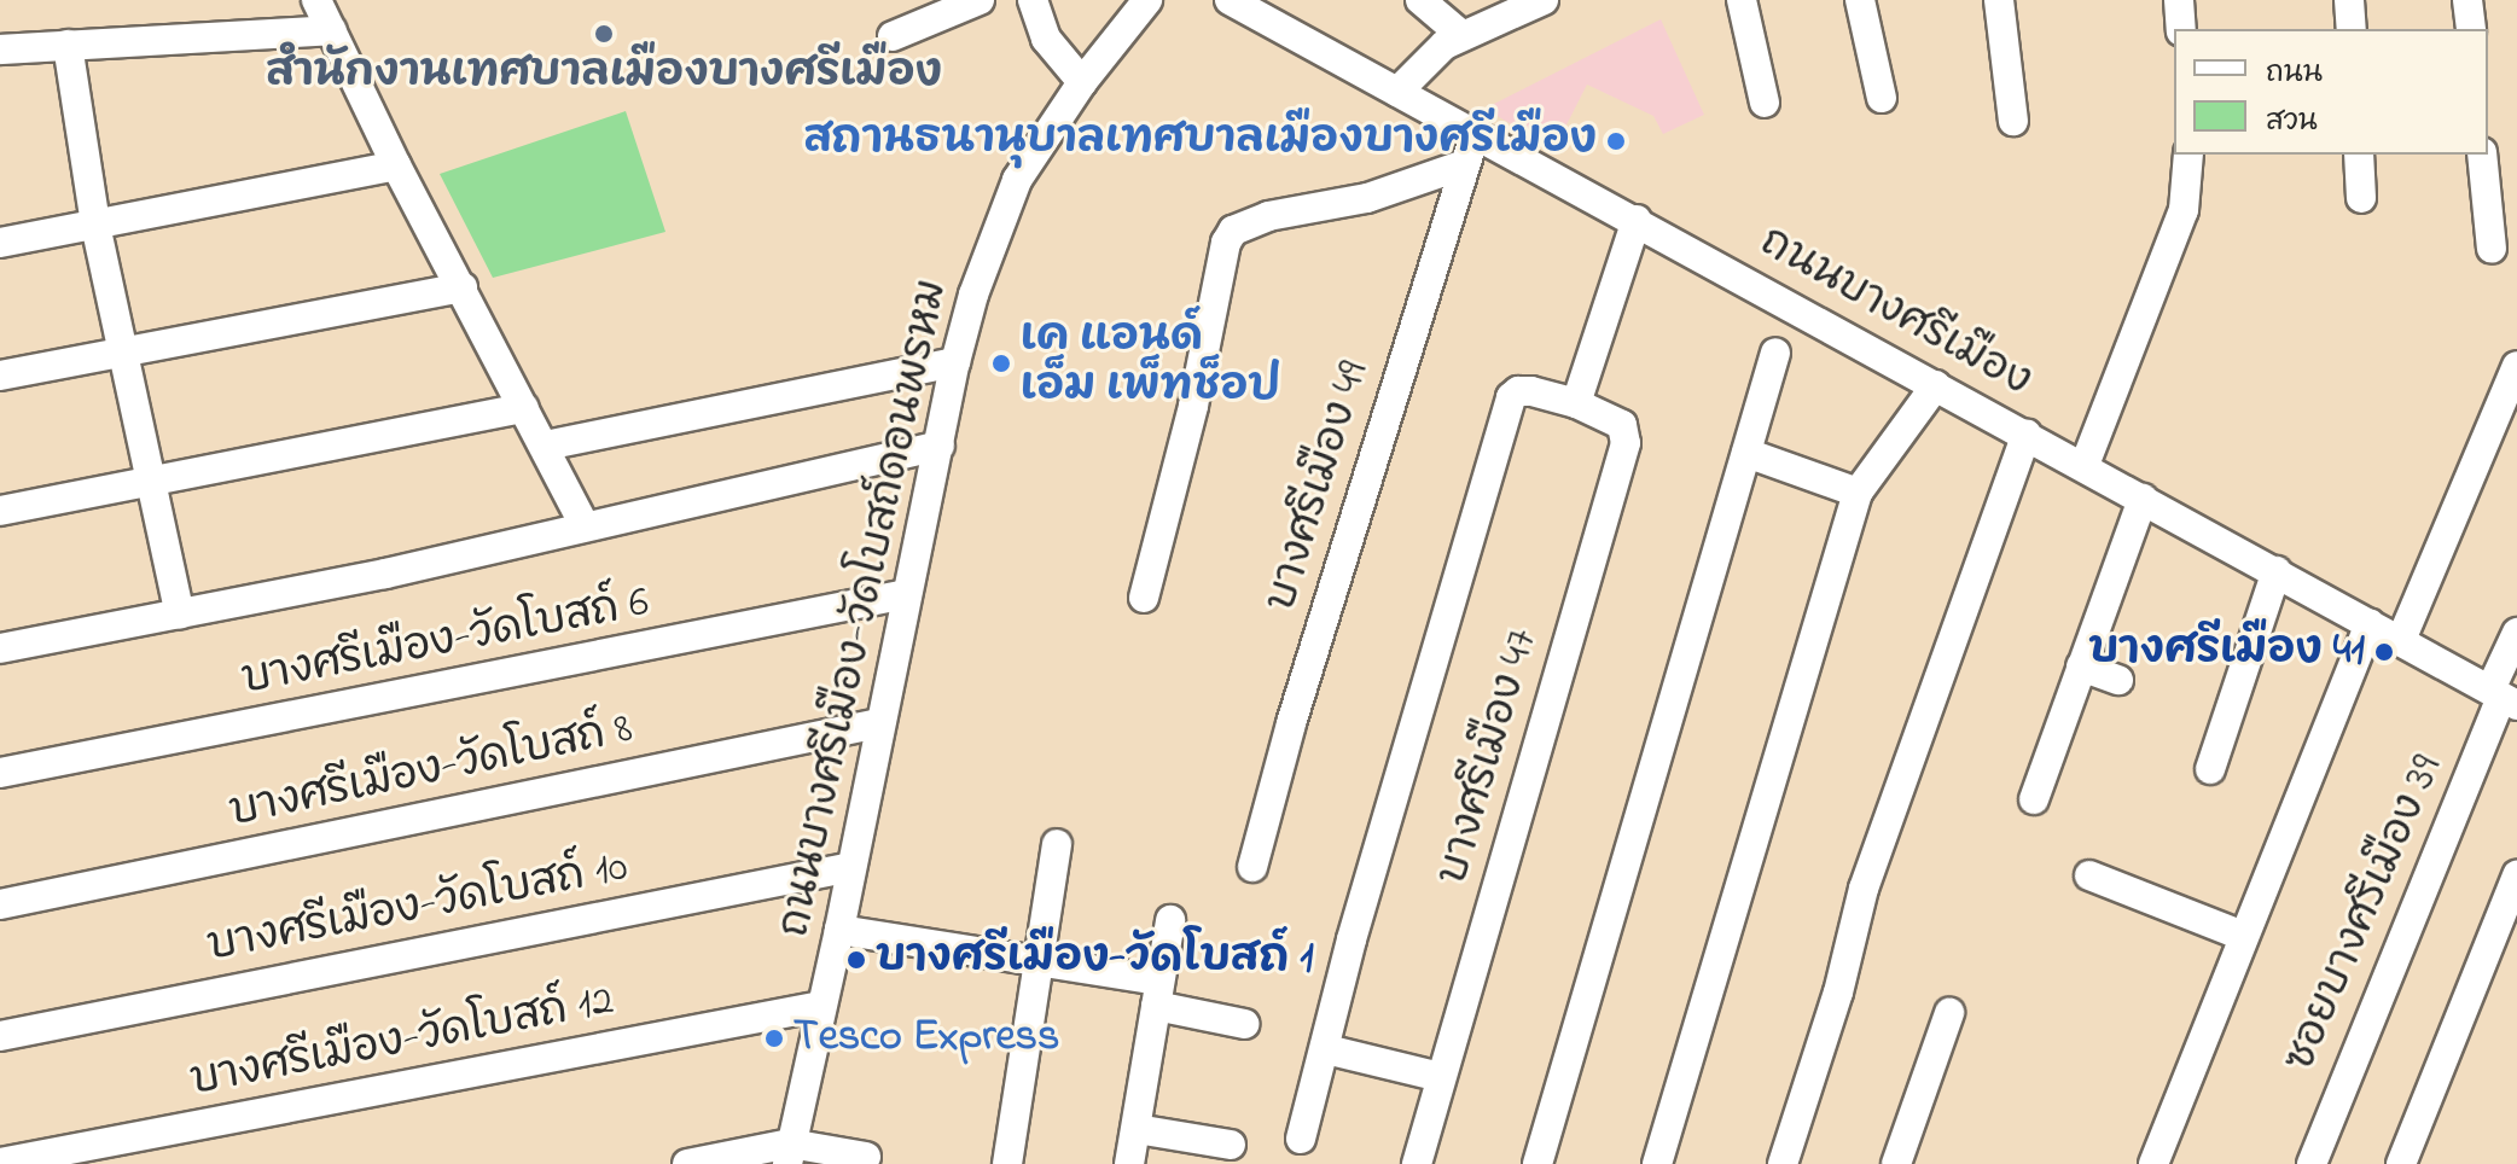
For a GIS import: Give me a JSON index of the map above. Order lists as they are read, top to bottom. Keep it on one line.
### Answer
{"streets":{"street":["ถนนบางศรีเมือง","บางศรีเมือง 49","ถนนบางศรีเมือง-วัดโบสถ์ดอนพรหม","บางศรีเมือง-วัดโบสถ์ 6","บางศรีเมือง 47","บางศรีเมือง-วัดโบสถ์ 8","บางศรีเมือง-วัดโบสถ์ 10","ซอยบางศรีเมือง 39","บางศรีเมือง-วัดโบสถ์ 12"]},"crossings":[["ถนนบางศรีเมือง","บางศรีเมือง 49"],["ถนนบางศรีเมือง","ซอยบางศรีเมือง 39"],["ถนนบางศรีเมือง-วัดโบสถ์ดอนพรหม","บางศรีเมือง-วัดโบสถ์ 6"],["ถนนบางศรีเมือง-วัดโบสถ์ดอนพรหม","บางศรีเมือง-วัดโบสถ์ 8"],["ถนนบางศรีเมือง-วัดโบสถ์ดอนพรหม","บางศรีเมือง-วัดโบสถ์ 10"],["ถนนบางศรีเมือง-วัดโบสถ์ดอนพรหม","บางศรีเมือง-วัดโบสถ์ 12"]],"places":["สำนักงานเทศบาลเมืองบางศรีเมือง","สถานธนานุบาลเทศบาลเมืองบางศรีเมือง","เค แอนด์ เอ็ม เพ็ทช็อป","บางศรีเมือง 41","บางศรีเมือง-วัดโบสถ์ 1","Tesco Express"],"legend":["ถนน","สวน"]}
